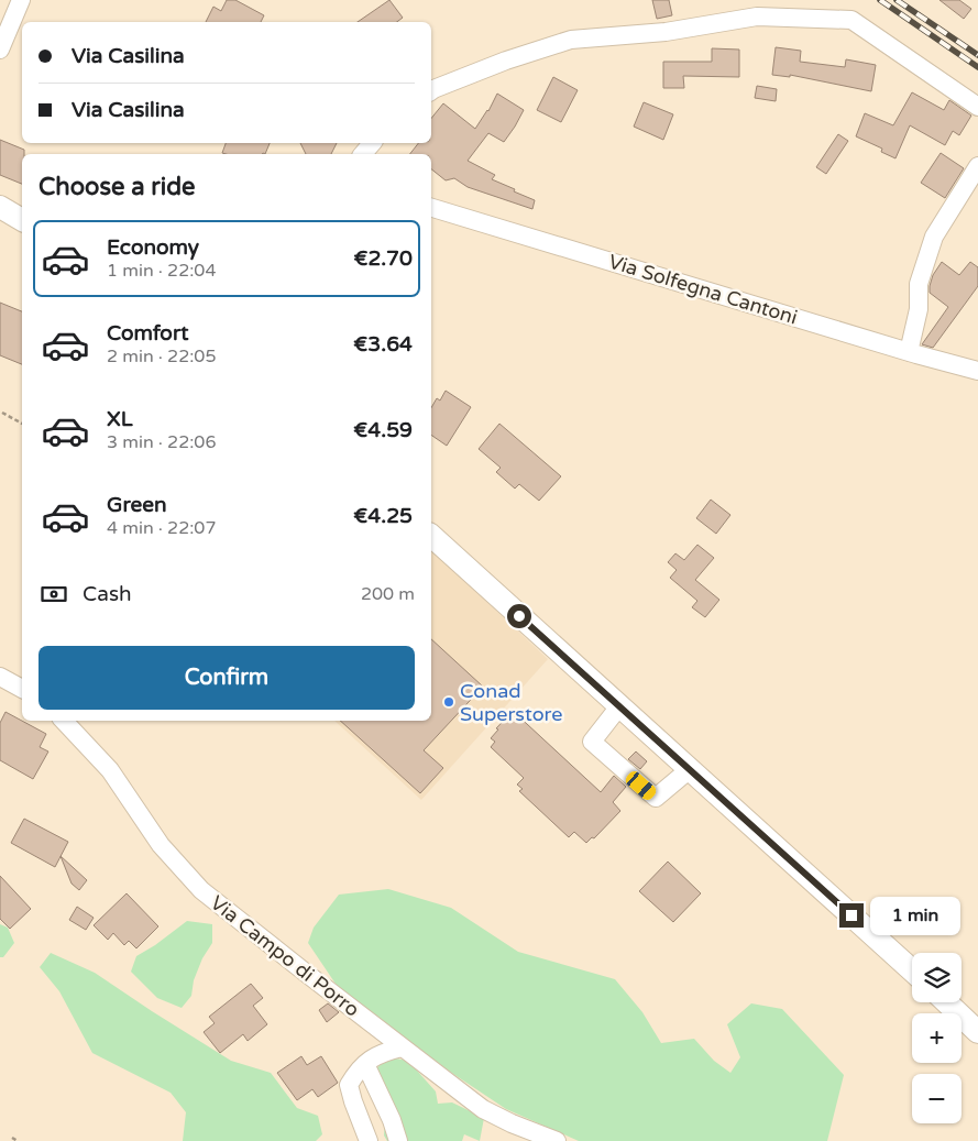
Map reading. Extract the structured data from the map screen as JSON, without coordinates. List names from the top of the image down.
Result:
{
  "streets": {
    "street": ["Via Solfegna Cantoni", "Via Campo di Porro"]
  },
  "places": ["Conad Superstore"],
  "page": {
    "banner": ["Via Casilina", "Via Casilina"],
    "heading": "Choose a ride",
    "list": [
      {
        "name": "Economy",
        "note": "1 min · 22:04",
        "value": "€2.70"
      },
      {
        "name": "Comfort",
        "note": "2 min · 22:05",
        "value": "€3.64"
      },
      {
        "name": "XL",
        "note": "3 min · 22:06",
        "value": "€4.59"
      },
      {
        "name": "Green",
        "note": "4 min · 22:07",
        "value": "€4.25"
      }
    ],
    "pay": ["Cash", "200 m"],
    "buttons": "Confirm",
    "bubble": "1 min",
    "map_buttons": ["+", "−"]
  }
}
